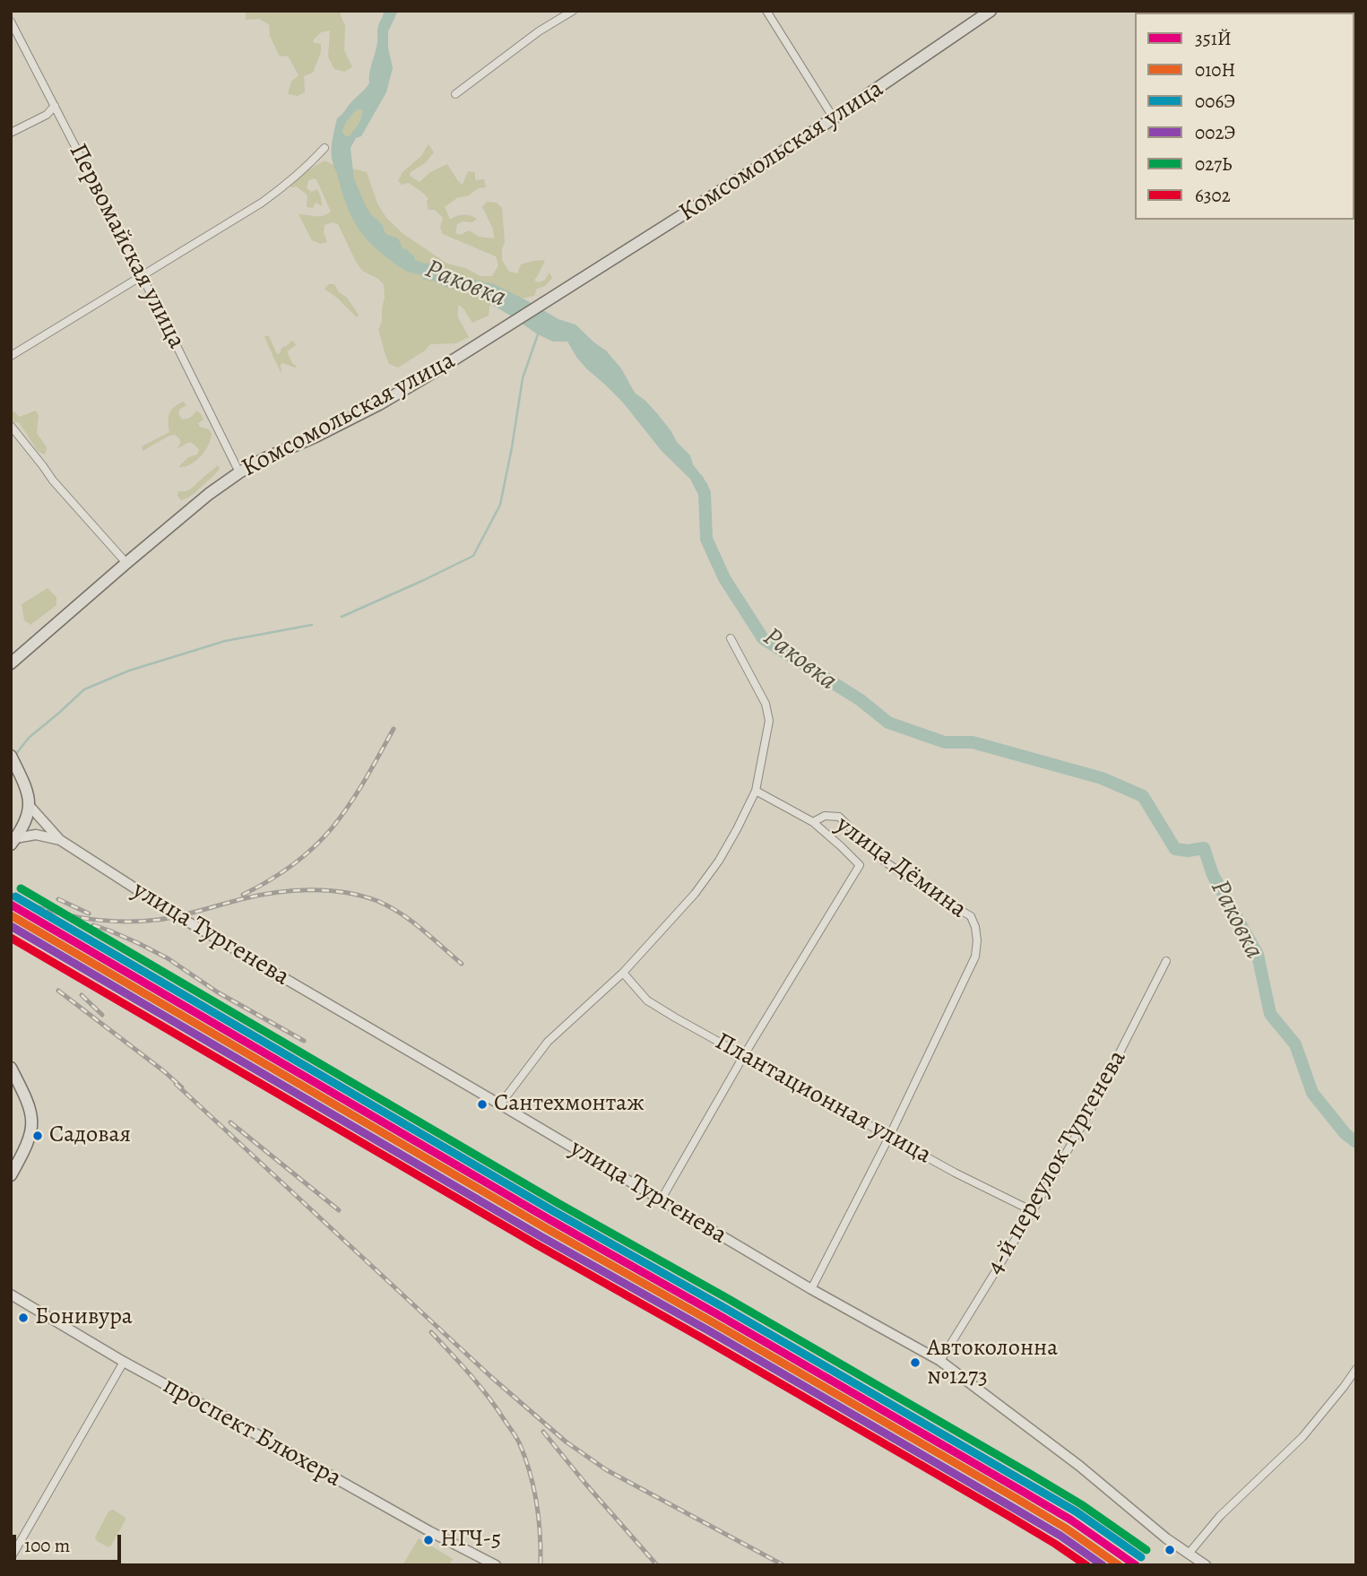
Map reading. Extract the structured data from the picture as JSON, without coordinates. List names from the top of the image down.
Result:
{
  "streets": {
    "main road": ["Комсомольская улица"],
    "street": [
      "Первомайская улица",
      "улица Дёмина",
      "улица Тургенева",
      "Плантационная улица",
      "4-й переулок Тургенева",
      "проспект Блюхера"
    ]
  },
  "crossings": [
    ["Комсомольская улица", "Первомайская улица"],
    ["улица Дёмина", "Плантационная улица"],
    ["улица Тургенева", "4-й переулок Тургенева"],
    ["Плантационная улица", "4-й переулок Тургенева"]
  ],
  "water": ["Раковка"],
  "places": [
    "Сантехмонтаж",
    "Садовая",
    "Бонивура",
    "Автоколонна №1273",
    "НГЧ-5"
  ],
  "lines": [
    "transit line 027Ь",
    "transit line 006Э",
    "transit line 351Й",
    "transit line 010Н",
    "transit line 002Э",
    "transit line 6302"
  ],
  "legend": [
    "351Й",
    "010Н",
    "006Э",
    "002Э",
    "027Ь",
    "6302"
  ],
  "scale_bar": "100 m"
}
